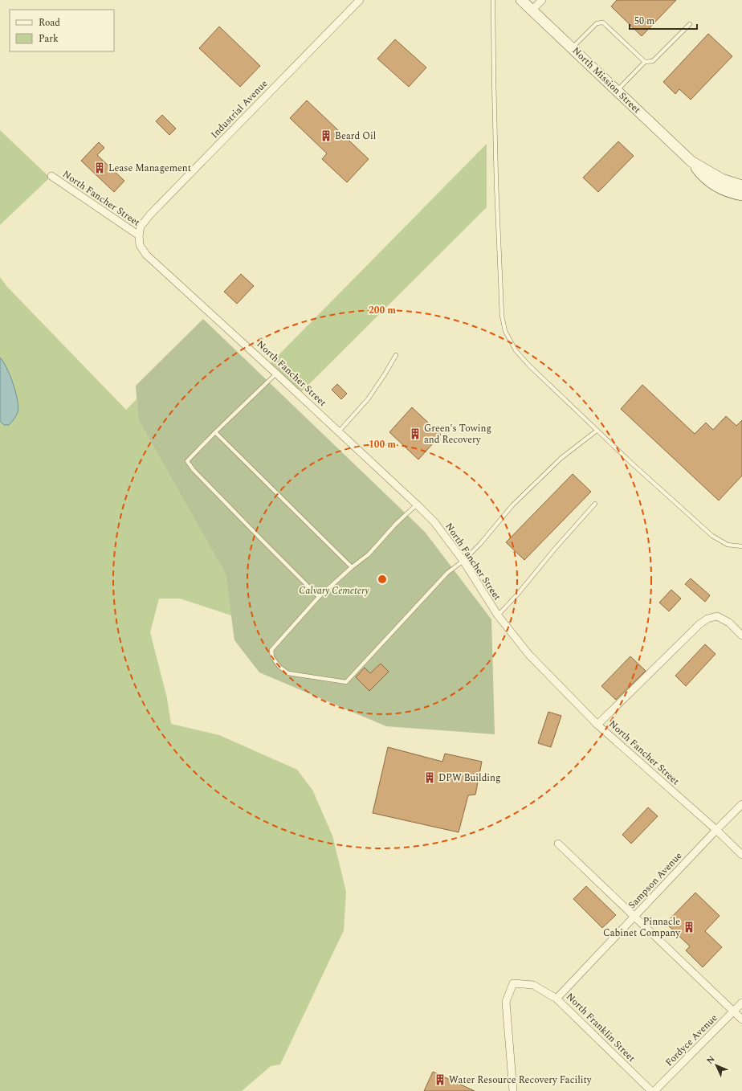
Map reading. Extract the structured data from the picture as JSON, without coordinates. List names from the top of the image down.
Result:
{
  "streets": {
    "main road": ["North Mission Street"],
    "street": [
      "Industrial Avenue",
      "North Fancher Street",
      "Sampson Avenue",
      "North Franklin Street",
      "Fordyce Avenue"
    ]
  },
  "crossings": [
    ["Industrial Avenue", "North Fancher Street"],
    ["North Fancher Street", "Sampson Avenue"],
    ["Sampson Avenue", "North Franklin Street"]
  ],
  "parks": ["Calvary Cemetery"],
  "places": {
    "building": [
      "Beard Oil",
      "Lease Management",
      "Green's Towing and Recovery",
      "DPW Building",
      "Pinnacle Cabinet Company",
      "Water Resource Recovery Facility"
    ]
  },
  "legend": ["Road", "Park"],
  "scale_bar": "50 m",
  "north": "top left",
  "rings": ["200 m", "100 m"]
}
